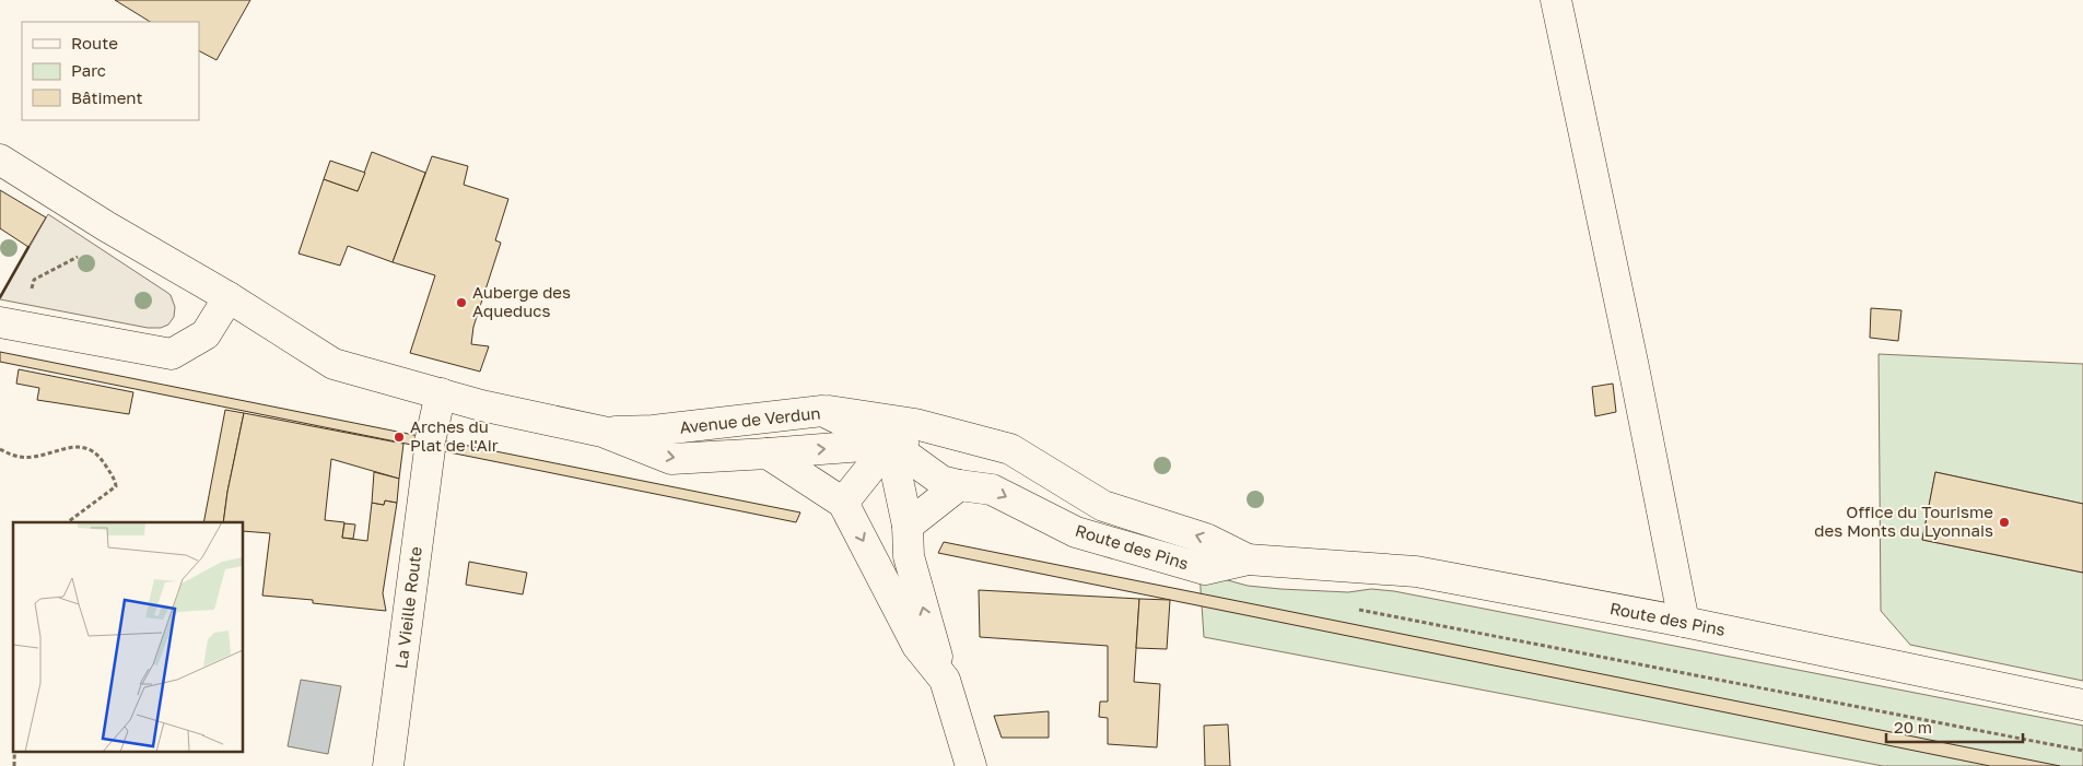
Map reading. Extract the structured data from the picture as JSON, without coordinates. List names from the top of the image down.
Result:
{
  "streets": {
    "street": ["Avenue de Verdun", "Route des Pins", "La Vieille Route"]
  },
  "crossings": [
    ["Avenue de Verdun", "Route des Pins"]
  ],
  "places": ["Auberge des Aqueducs", "Arches du Plat de l'Air", "Office du Tourisme des Monts du Lyonnais"],
  "legend": ["Route", "Parc", "Bâtiment"],
  "scale_bar": "20 m"
}
